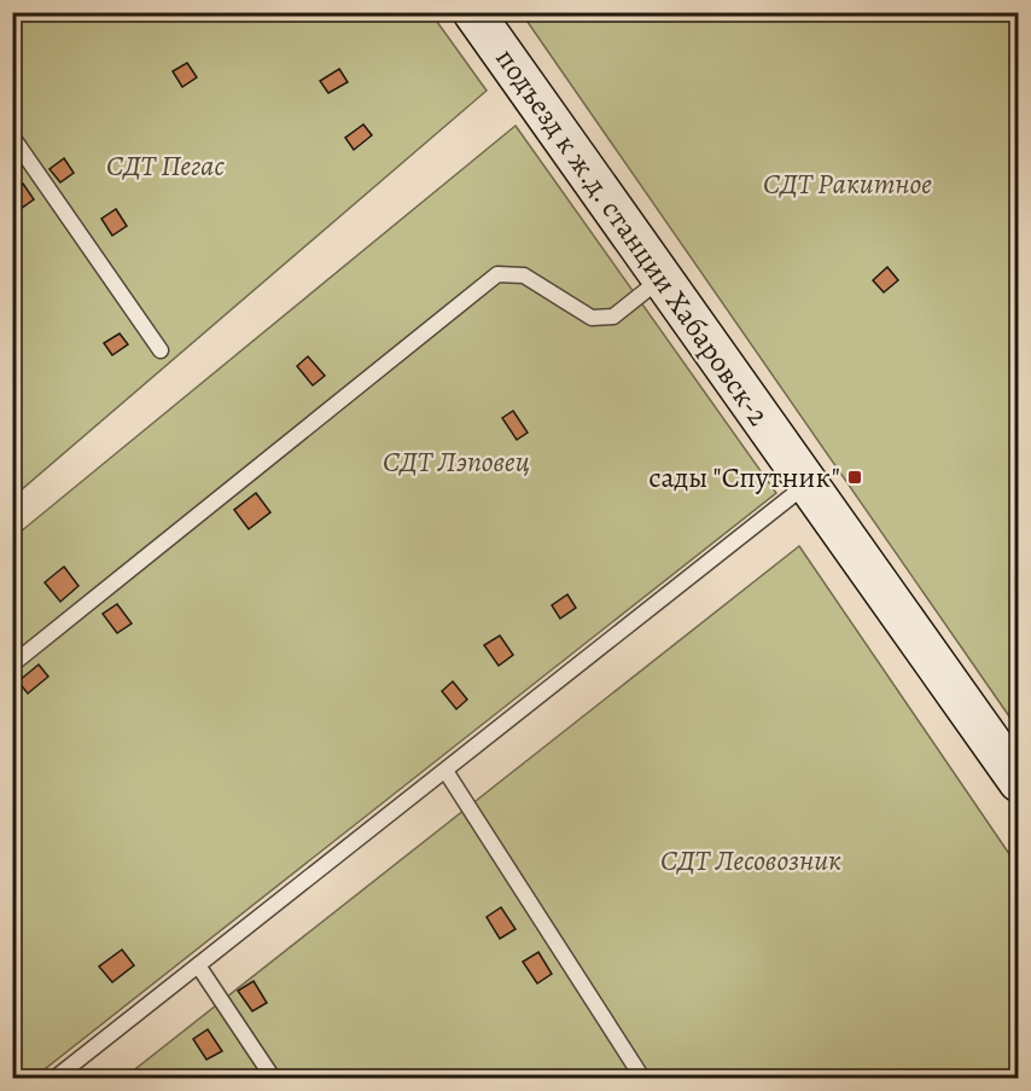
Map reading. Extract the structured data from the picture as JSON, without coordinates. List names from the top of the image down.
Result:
{
  "streets": {
    "street": ["подъезд к ж.д. станции Хабаровск-2"]
  },
  "parks": [
    "СДТ Пегас",
    "СДТ Ракитное",
    "СДТ Лэповец",
    "СДТ Лесовозник"
  ],
  "places": {
    "transit": ["сады \"Спутник\""]
  }
}
